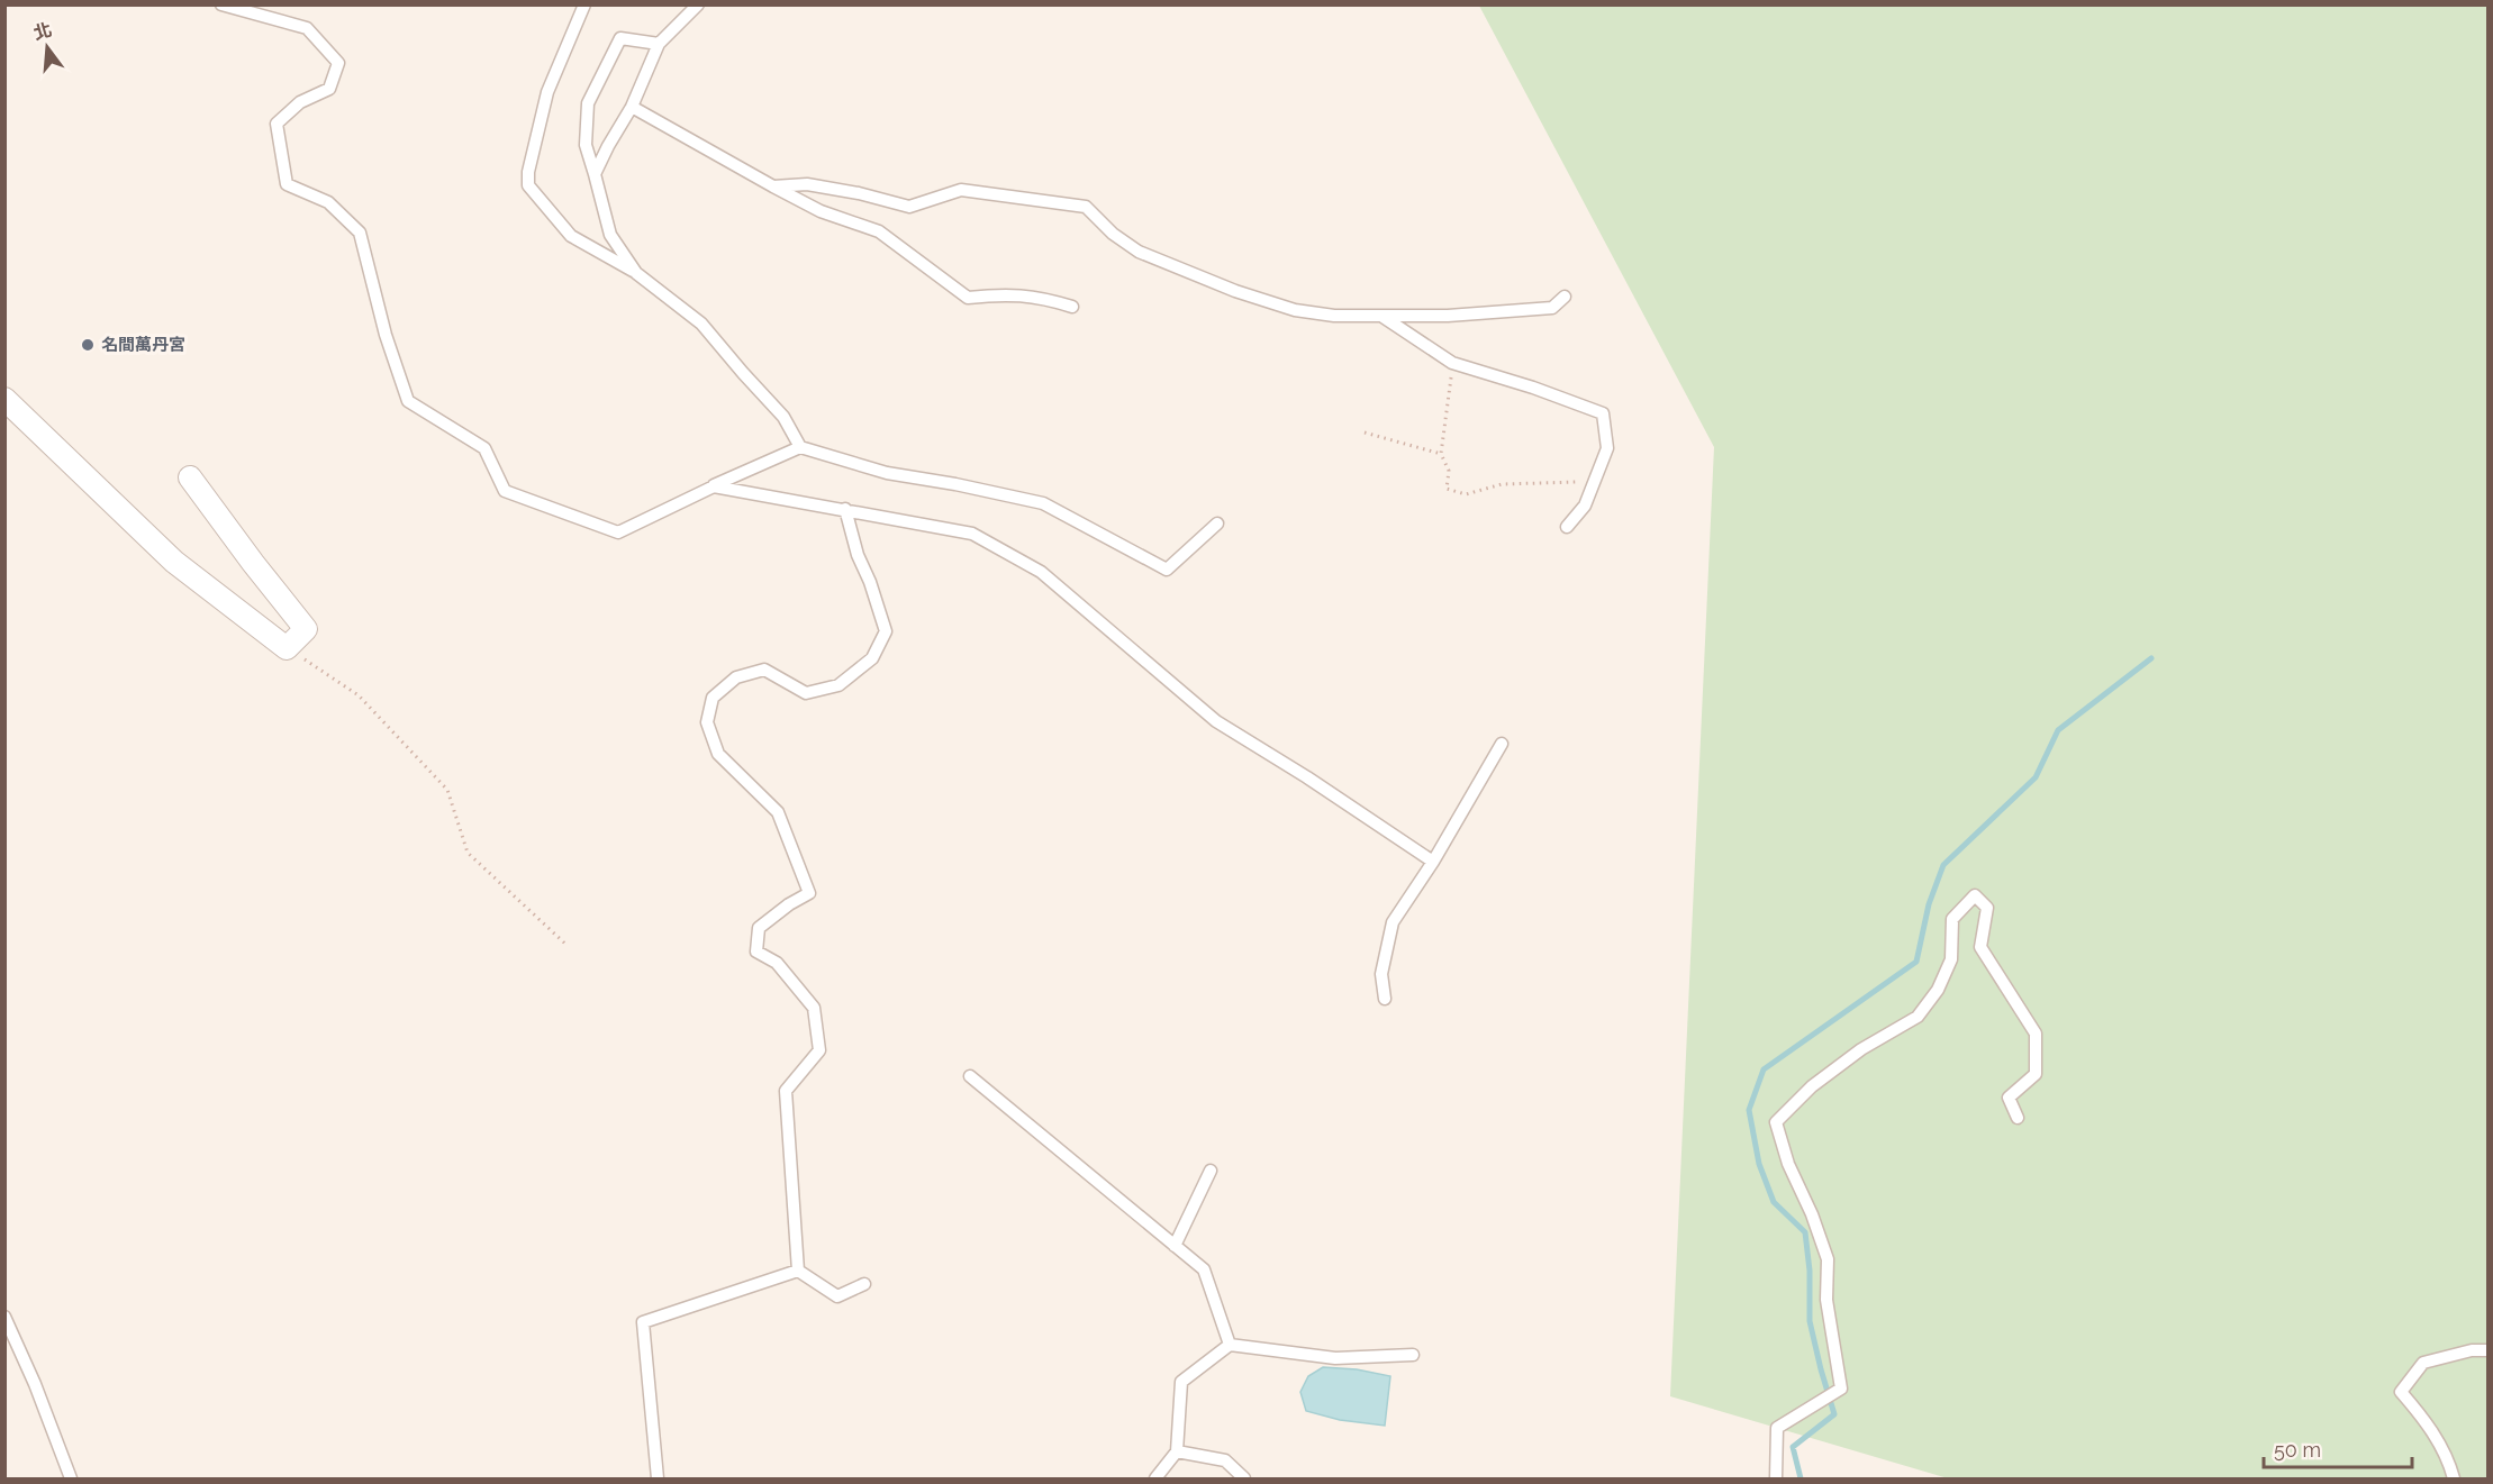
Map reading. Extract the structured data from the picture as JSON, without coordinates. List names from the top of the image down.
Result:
{
  "places": ["名間萬丹宮"],
  "scale_bar": "50 m",
  "north": "top"
}
